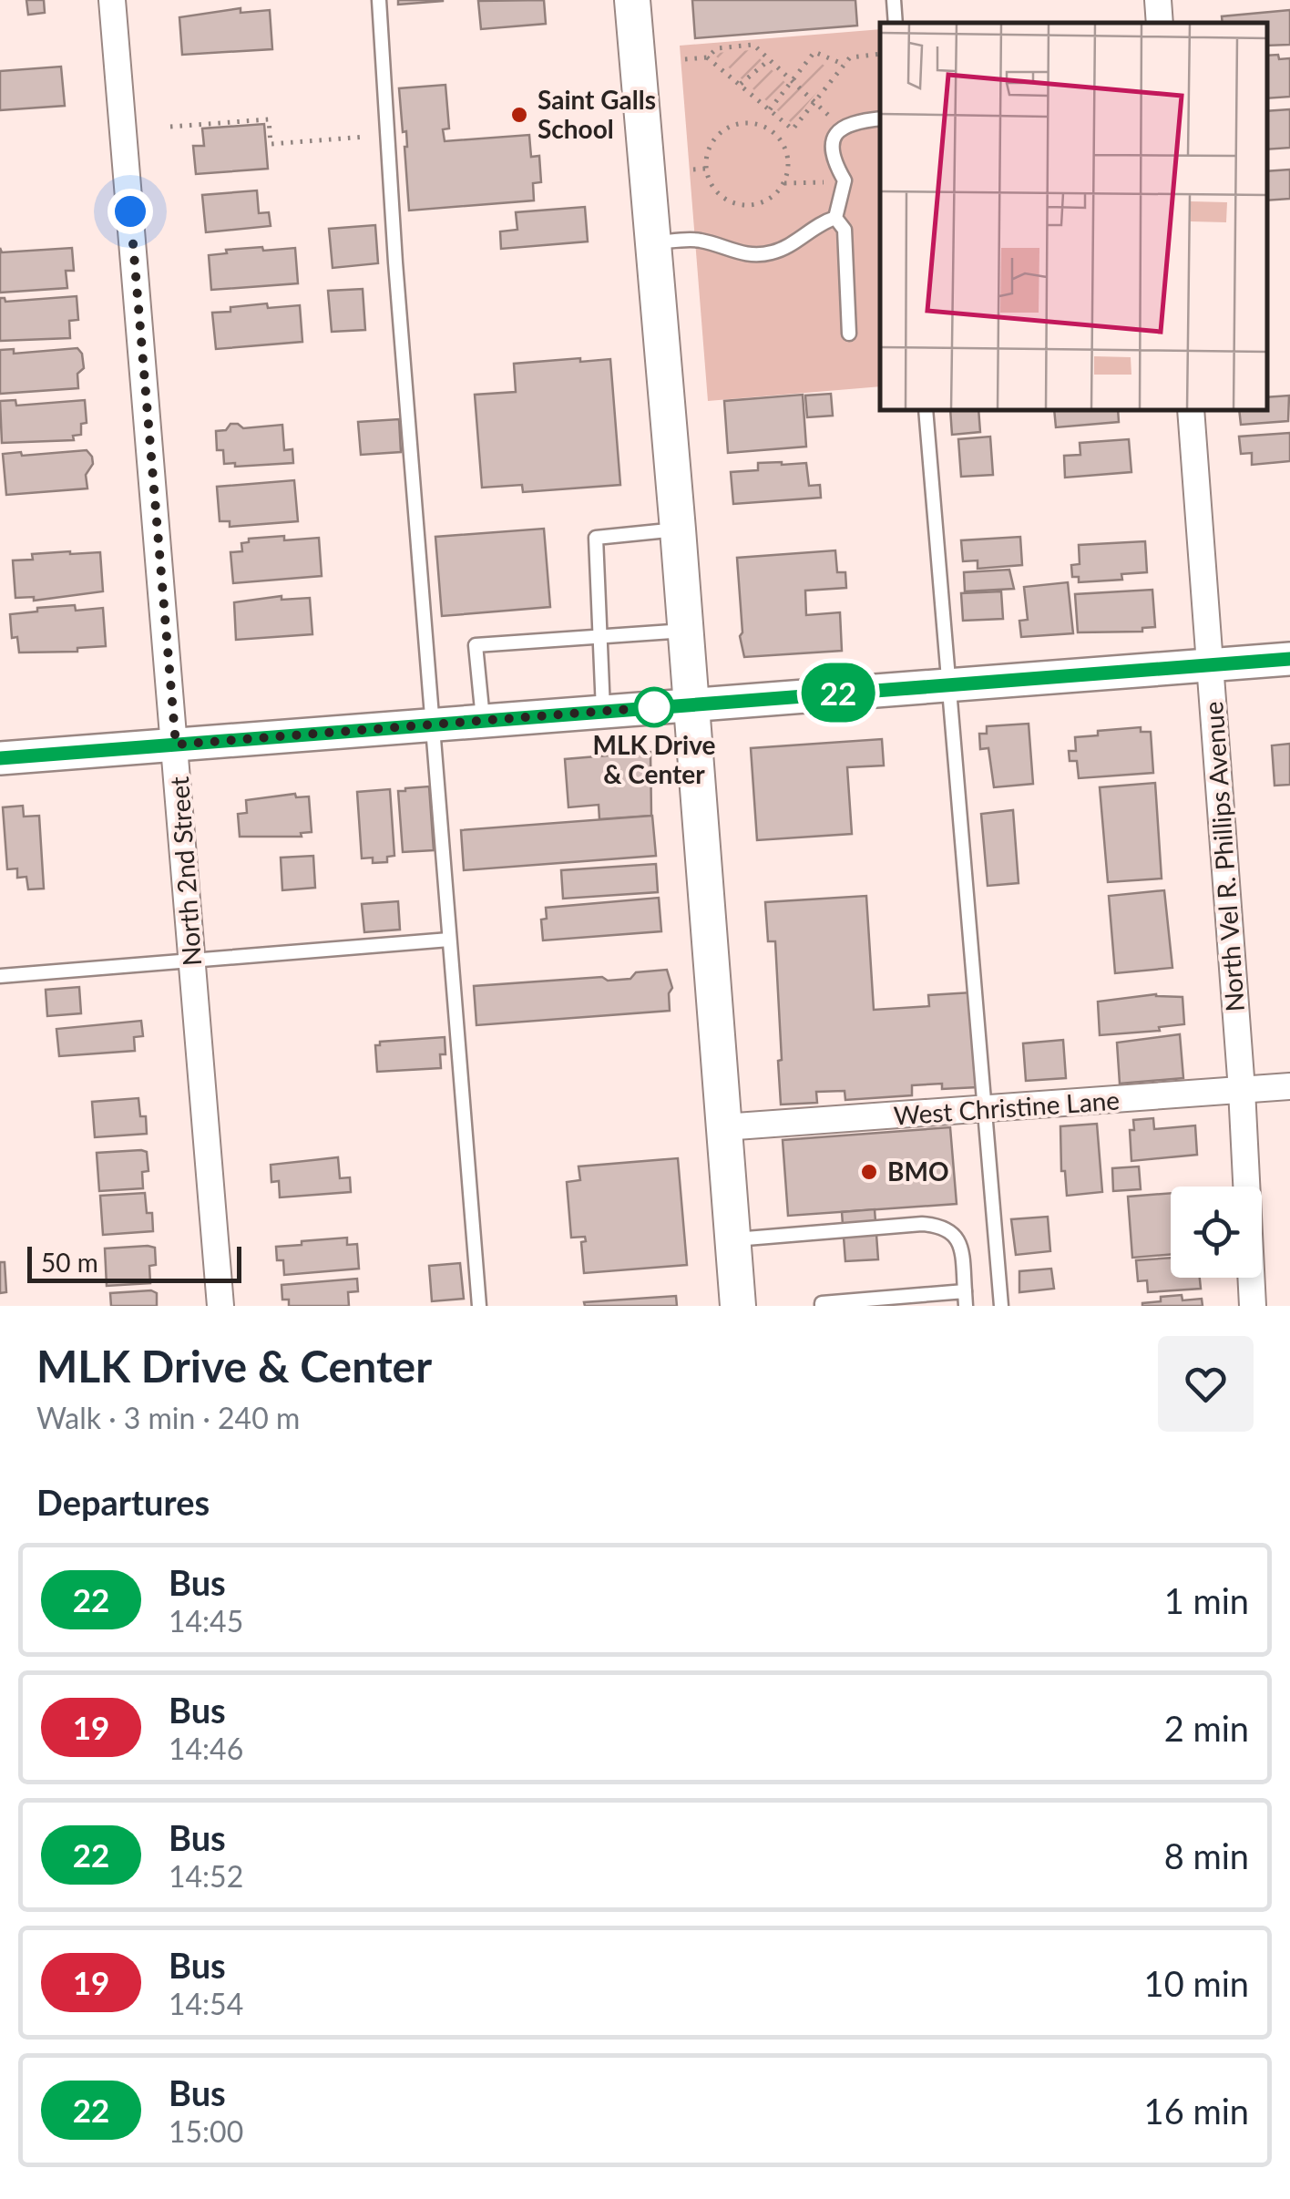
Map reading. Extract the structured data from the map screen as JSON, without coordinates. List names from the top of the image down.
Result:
{
  "streets": {
    "street": ["North Vel R. Phillips Avenue", "North 2nd Street", "West Christine Lane"]
  },
  "crossings": [
    ["North Vel R. Phillips Avenue", "West Christine Lane"]
  ],
  "places": ["Saint Galls School", "MLK Drive & Center", "BMO"],
  "lines": ["bus line 22"],
  "scale_bar": "50 m",
  "page": {
    "on_map": "22",
    "scale": "50 m",
    "heading": [
      ["MLK Drive & Center", "Walk · 3 min · 240 m"],
      "Departures"
    ],
    "list": [
      {
        "mark": "22",
        "name": "Bus",
        "note": "14:45",
        "value": "1 min"
      },
      {
        "mark": "19",
        "name": "Bus",
        "note": "14:46",
        "value": "2 min"
      },
      {
        "mark": "22",
        "name": "Bus",
        "note": "14:52",
        "value": "8 min"
      },
      {
        "mark": "19",
        "name": "Bus",
        "note": "14:54",
        "value": "10 min"
      },
      {
        "mark": "22",
        "name": "Bus",
        "note": "15:00",
        "value": "16 min"
      }
    ]
  }
}
